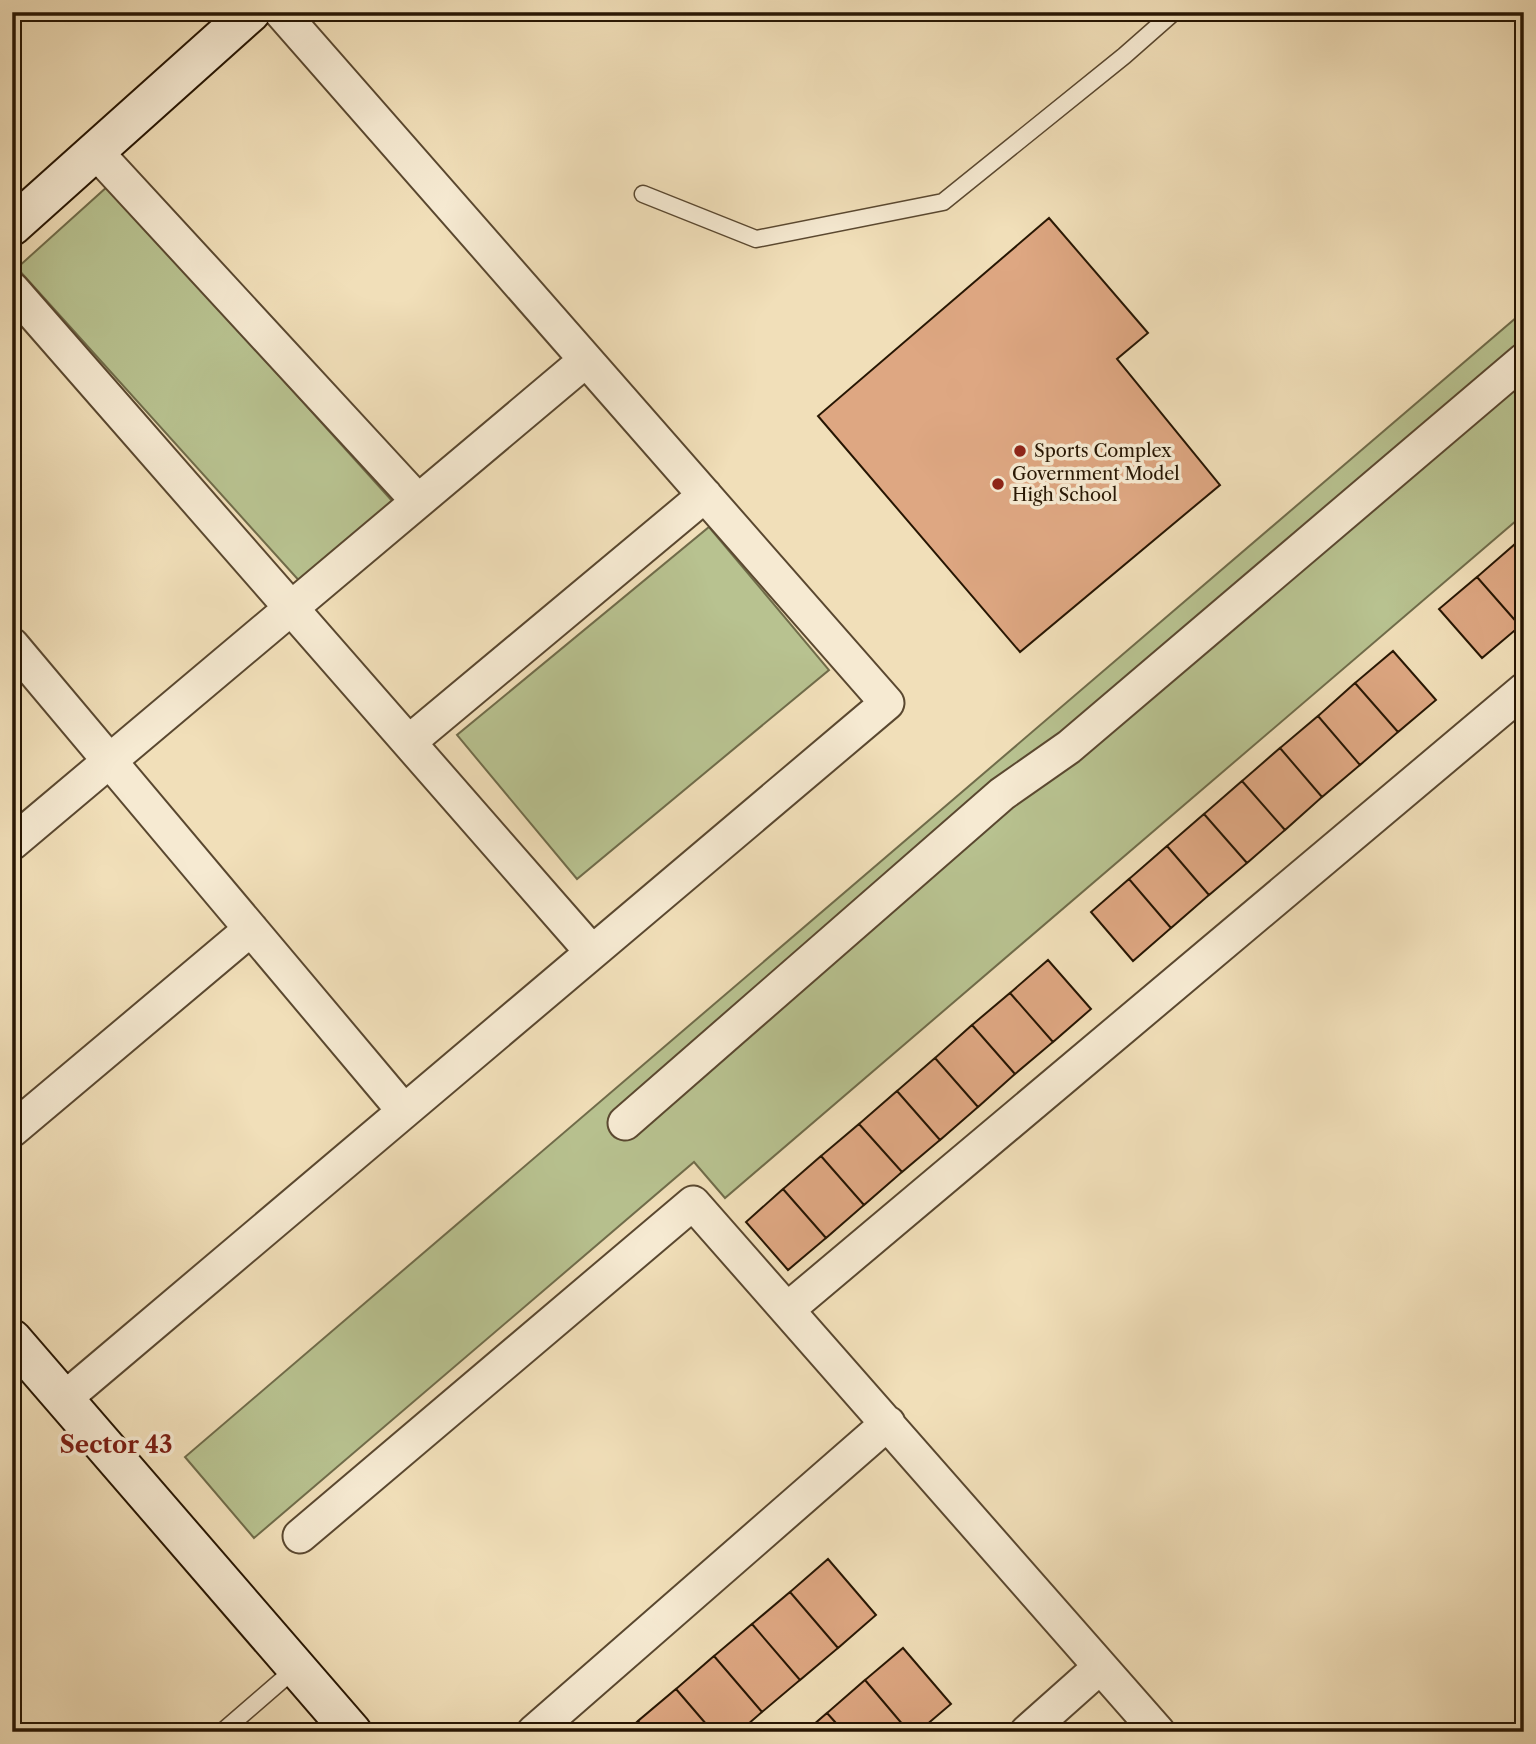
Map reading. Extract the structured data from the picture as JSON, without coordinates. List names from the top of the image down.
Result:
{
  "districts": ["Sector 43"],
  "places": ["Sports Complex", "Government Model High School"]
}
